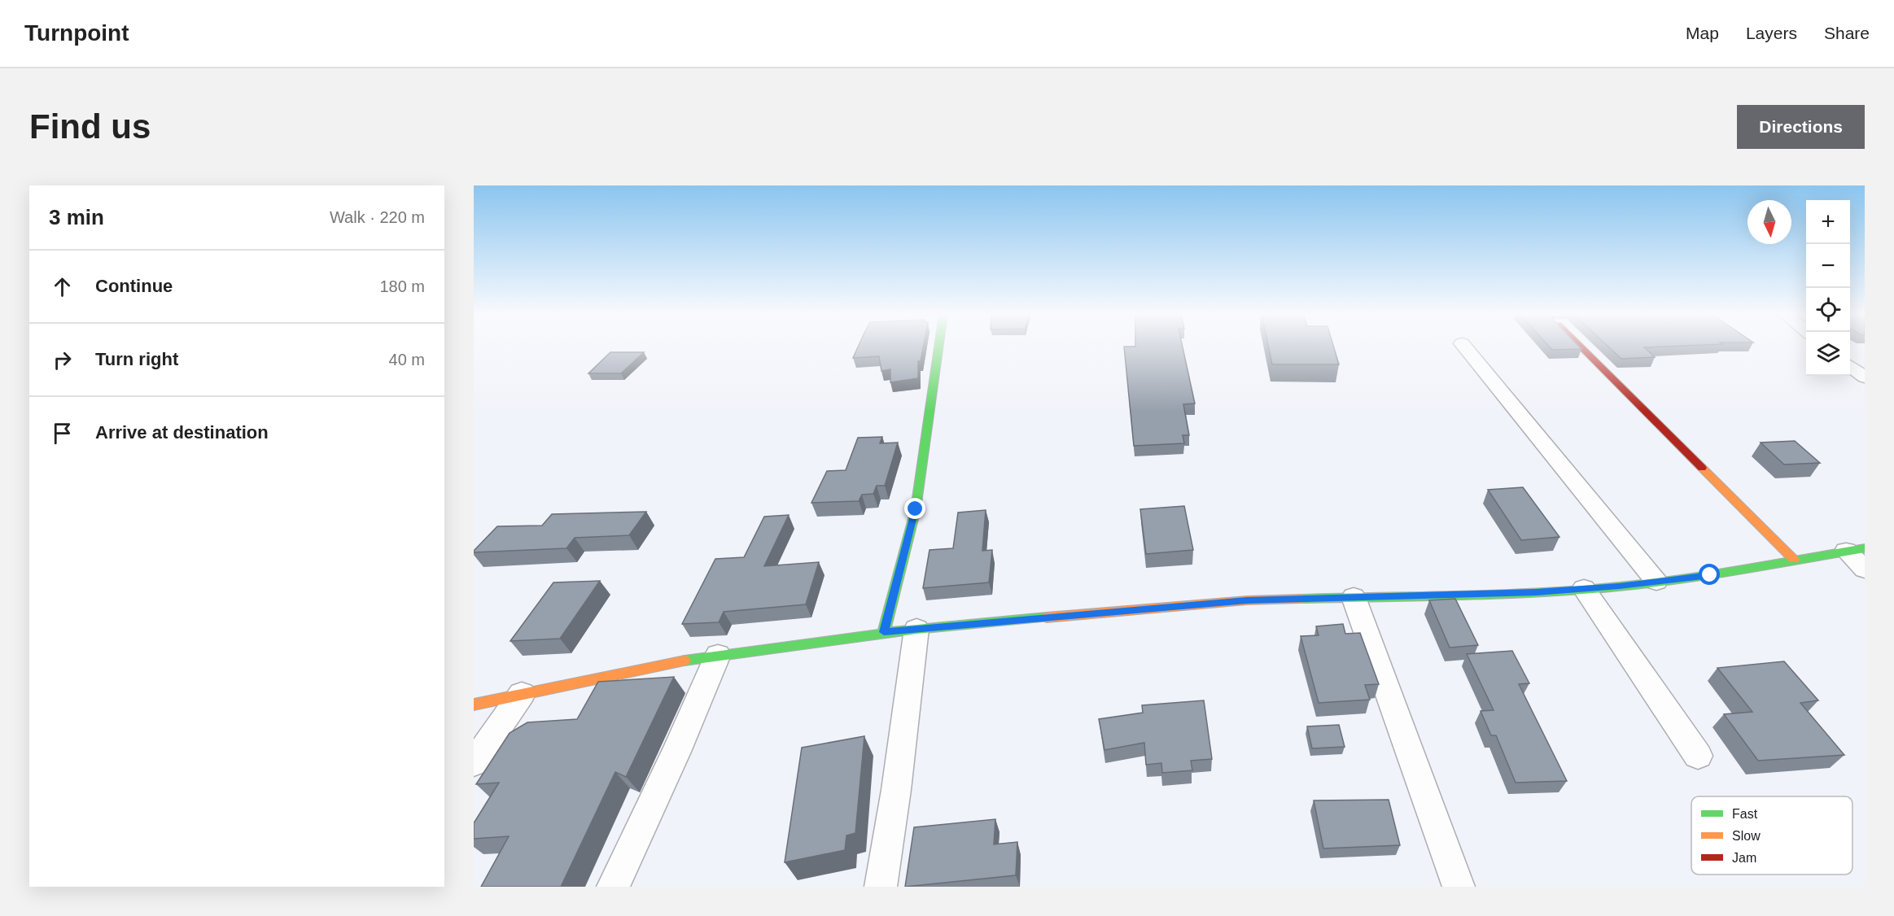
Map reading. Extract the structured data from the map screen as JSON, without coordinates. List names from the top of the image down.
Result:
{
  "legend": ["Fast", "Slow", "Jam"],
  "north": "bottom",
  "page": {
    "header": "Turnpoint",
    "nav": ["Map", "Layers", "Share"],
    "buttons": "Directions",
    "title": "Find us",
    "heading": ["3 min", "Walk · 220 m"],
    "map_buttons": ["+", "−"],
    "list": [
      ["Continue", "180 m"],
      ["Turn right", "40 m"],
      "Arrive at destination"
    ]
  }
}
